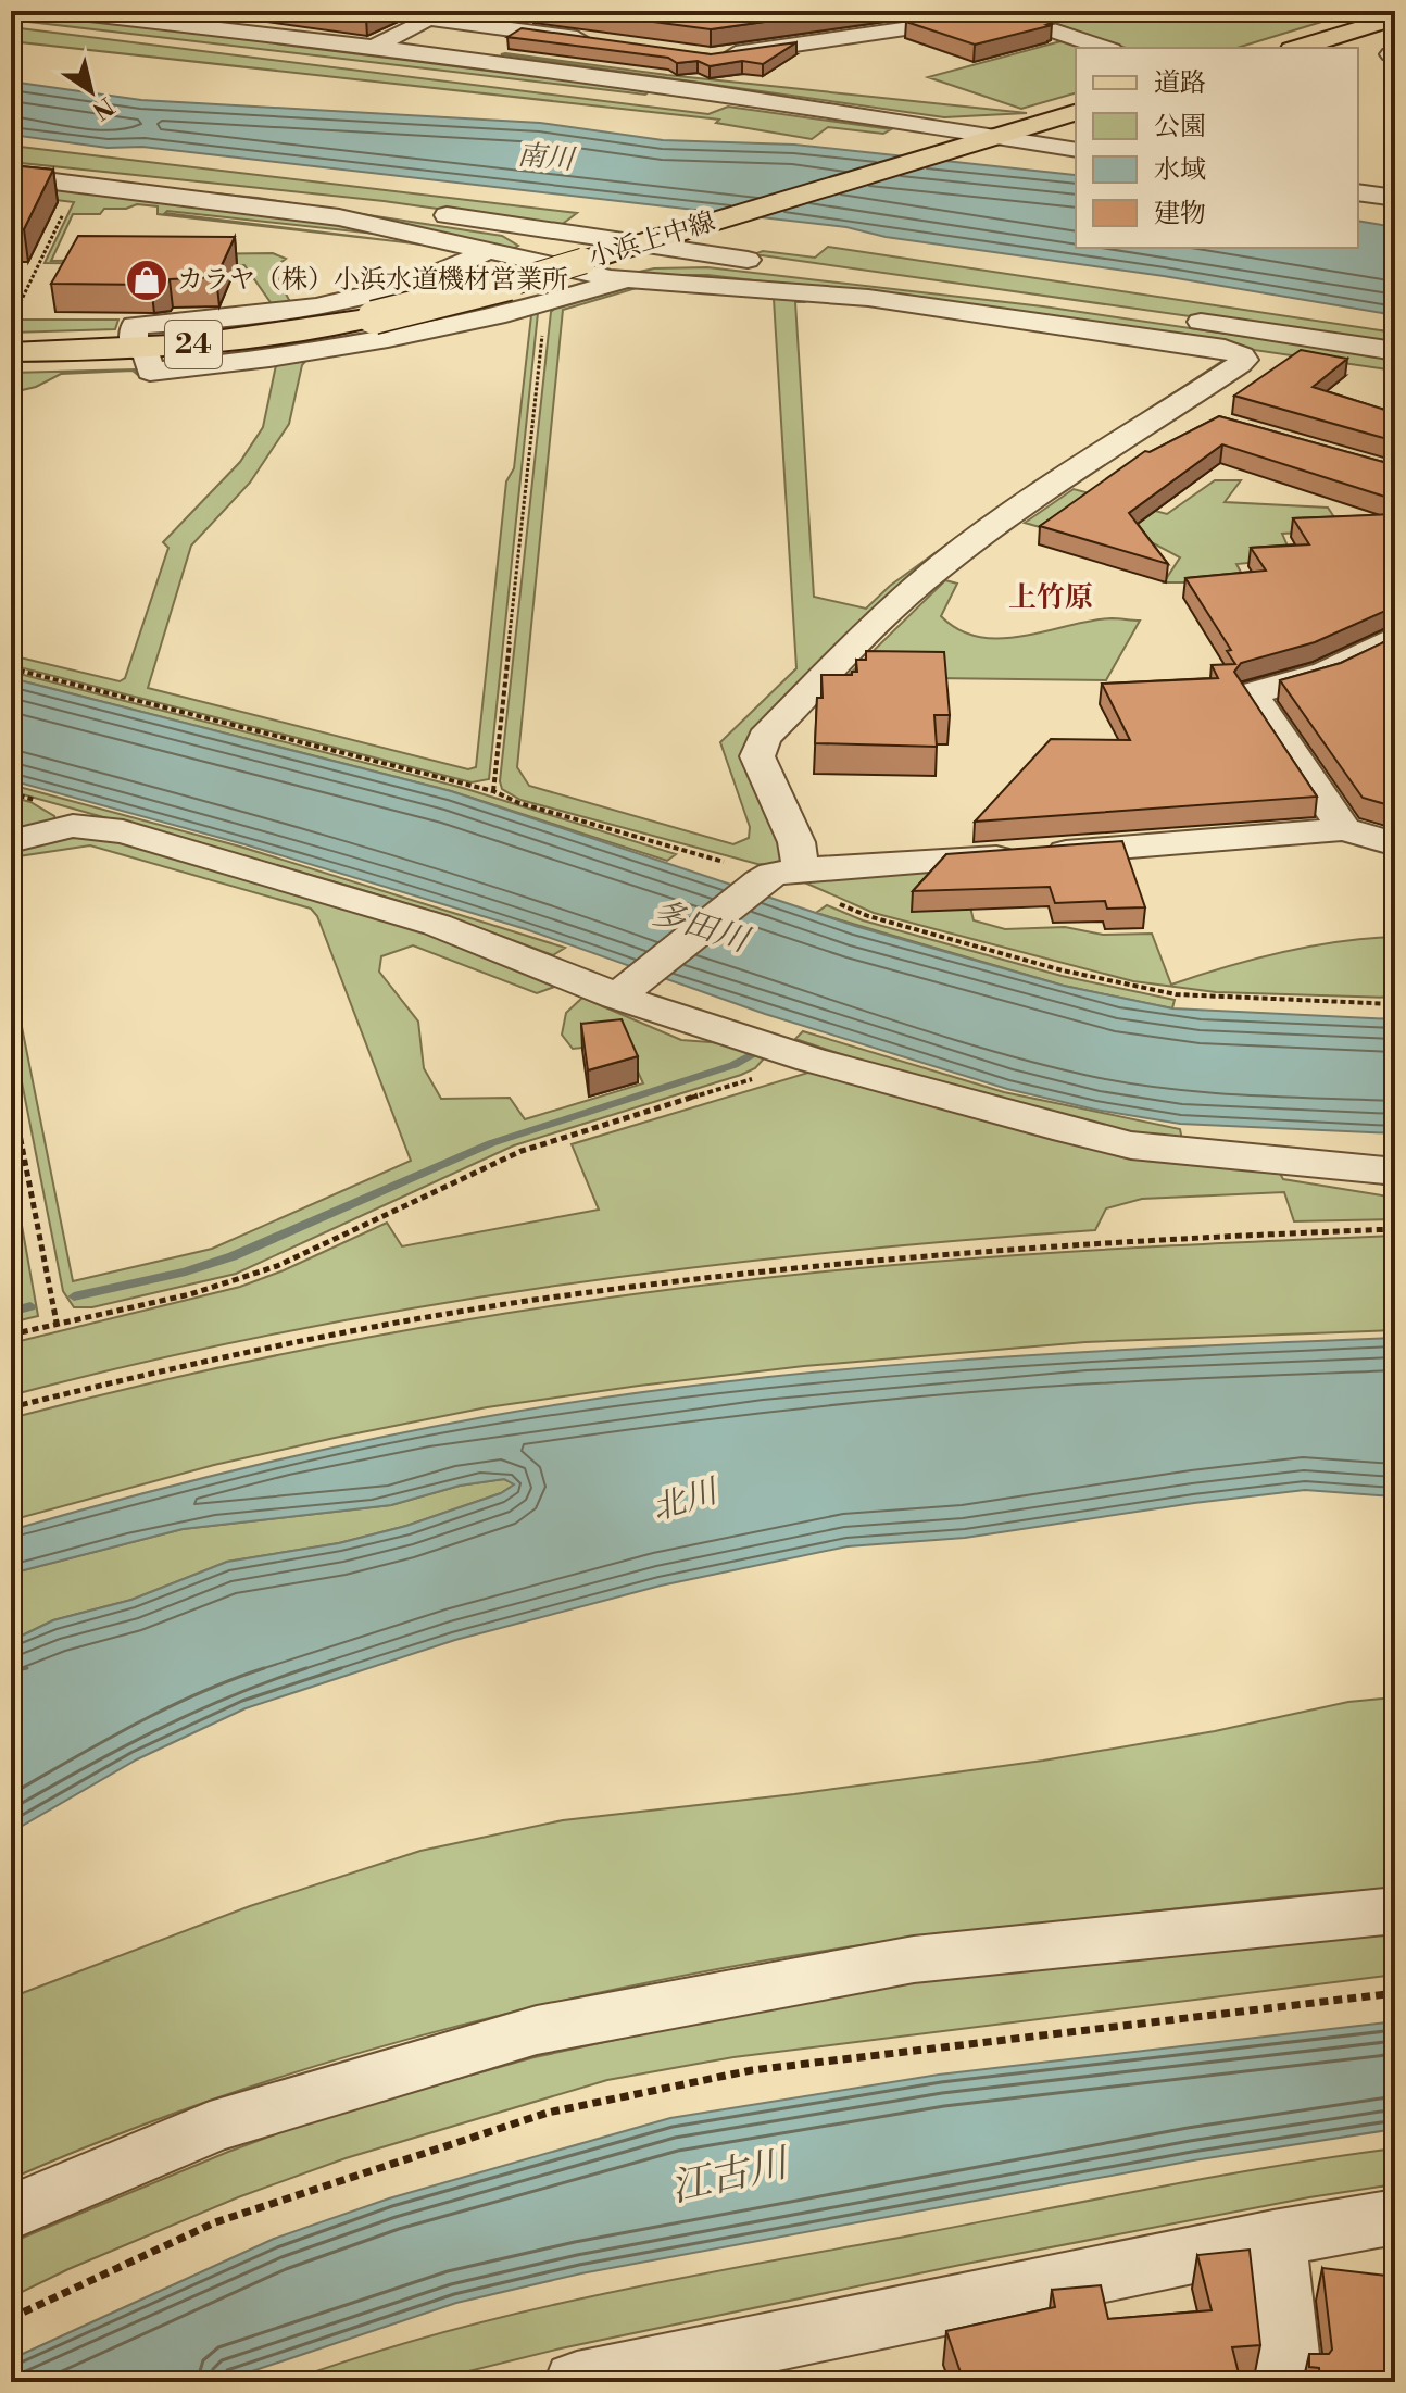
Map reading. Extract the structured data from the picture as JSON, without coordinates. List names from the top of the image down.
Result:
{
  "streets": {
    "main road": ["小浜上中線", "24"]
  },
  "districts": ["上竹原"],
  "water": [
    "南川",
    "多田川",
    "北川",
    "江古川"
  ],
  "places": {
    "shop": ["カラヤ（株）小浜水道機材営業所"]
  },
  "legend": [
    "道路",
    "公園",
    "水域",
    "建物"
  ],
  "north": "bottom right"
}
